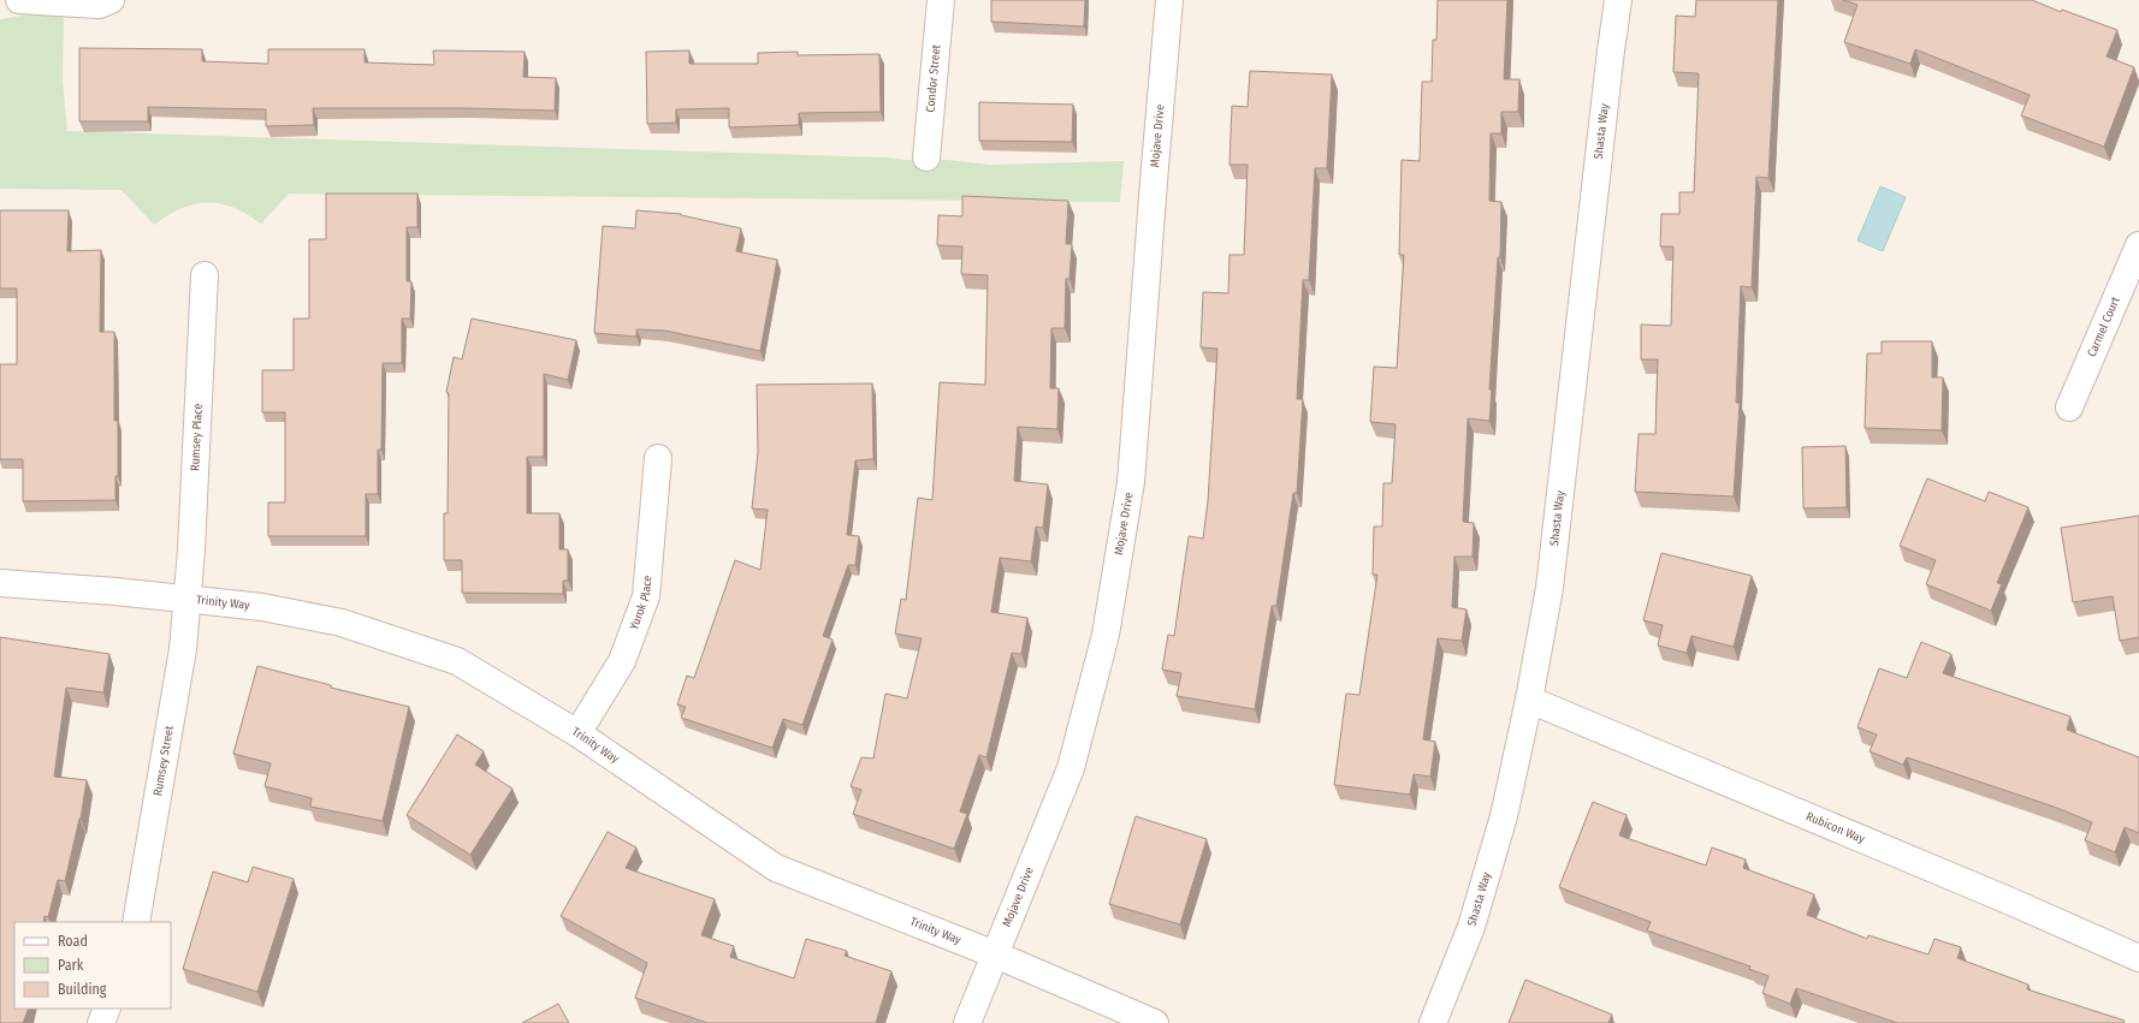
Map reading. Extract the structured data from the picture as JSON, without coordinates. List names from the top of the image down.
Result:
{
  "streets": {
    "street": [
      "Condor Street",
      "Shasta Way",
      "Mojave Drive",
      "Carmel Court",
      "Rumsey Place",
      "Yurok Place",
      "Trinity Way",
      "Rumsey Street",
      "Rubicon Way"
    ]
  },
  "crossings": [
    ["Shasta Way", "Rubicon Way"],
    ["Mojave Drive", "Trinity Way"],
    ["Rumsey Place", "Trinity Way"],
    ["Rumsey Place", "Rumsey Street"],
    ["Yurok Place", "Trinity Way"],
    ["Trinity Way", "Rumsey Street"]
  ],
  "legend": ["Road", "Park", "Building"]
}
